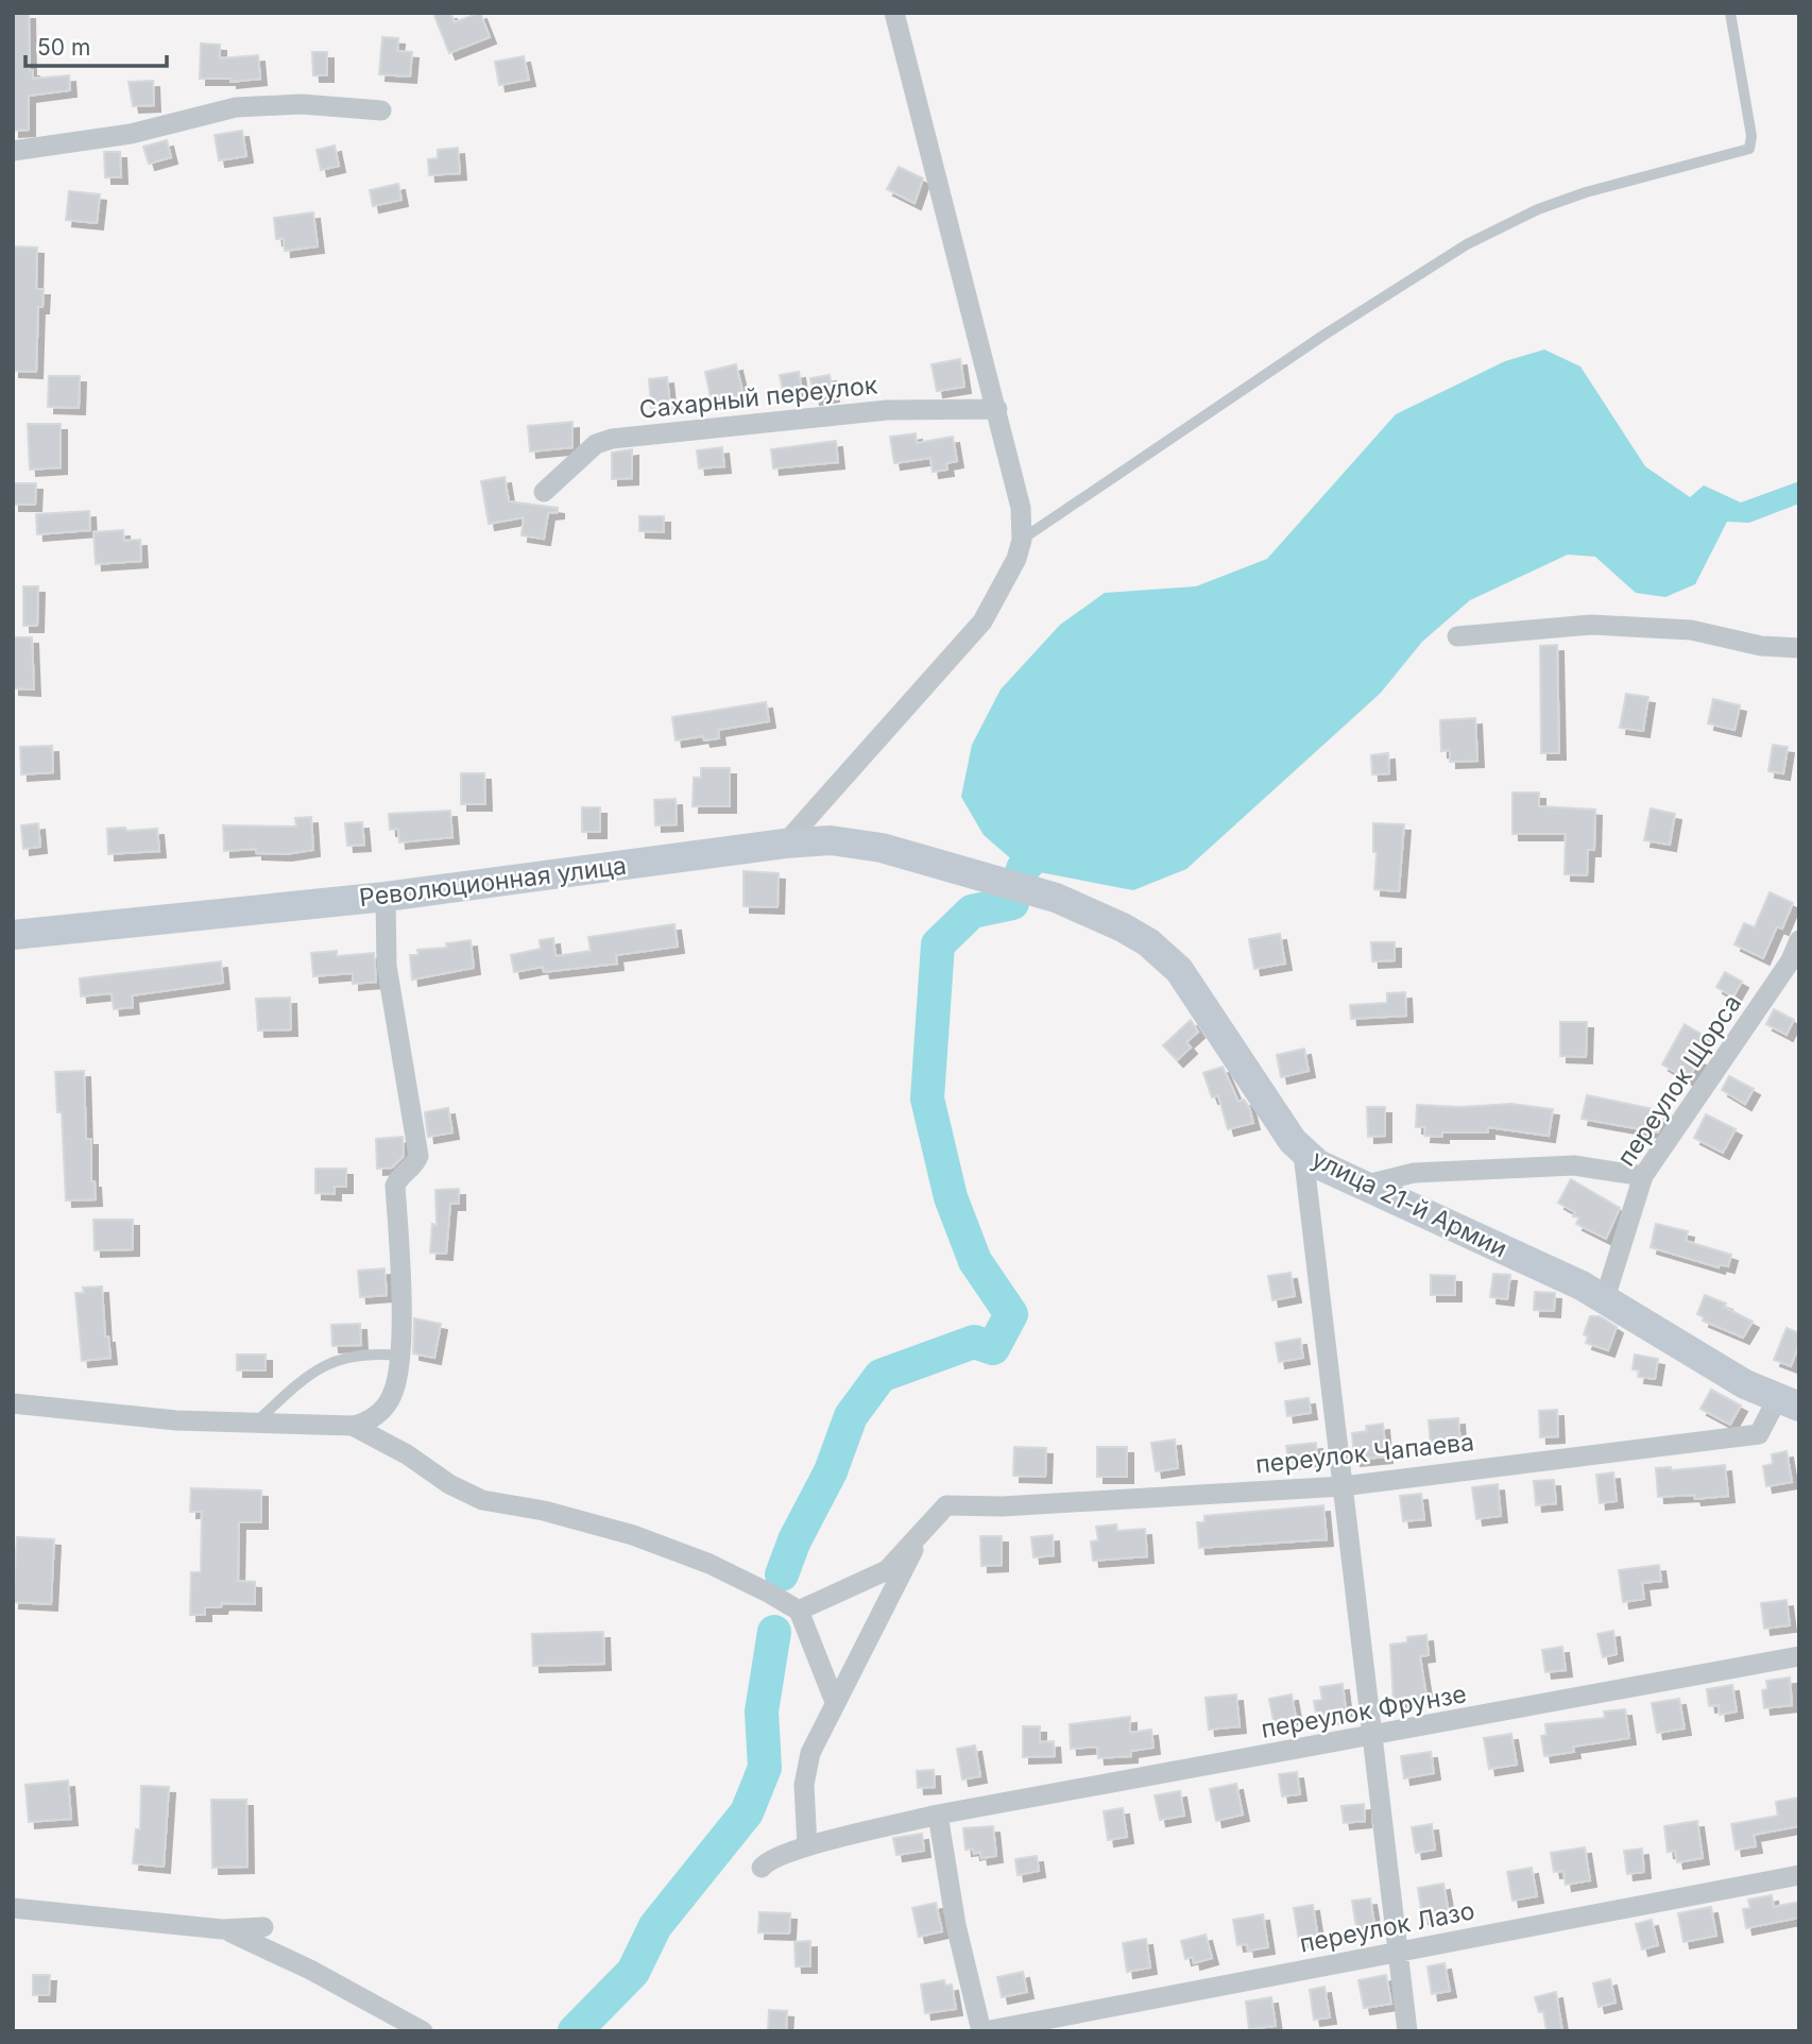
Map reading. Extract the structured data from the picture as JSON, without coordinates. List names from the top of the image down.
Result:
{
  "streets": {
    "main road": ["Революционная улица", "улица 21-й Армии"],
    "street": [
      "Сахарный переулок",
      "переулок Щорса",
      "переулок Чапаева",
      "переулок Фрунзе",
      "переулок Лазо"
    ]
  },
  "crossings": [
    ["Революционная улица", "улица 21-й Армии"],
    ["переулок Щорса", "улица 21-й Армии"],
    ["улица 21-й Армии", "переулок Чапаева"]
  ],
  "scale_bar": "50 m"
}
